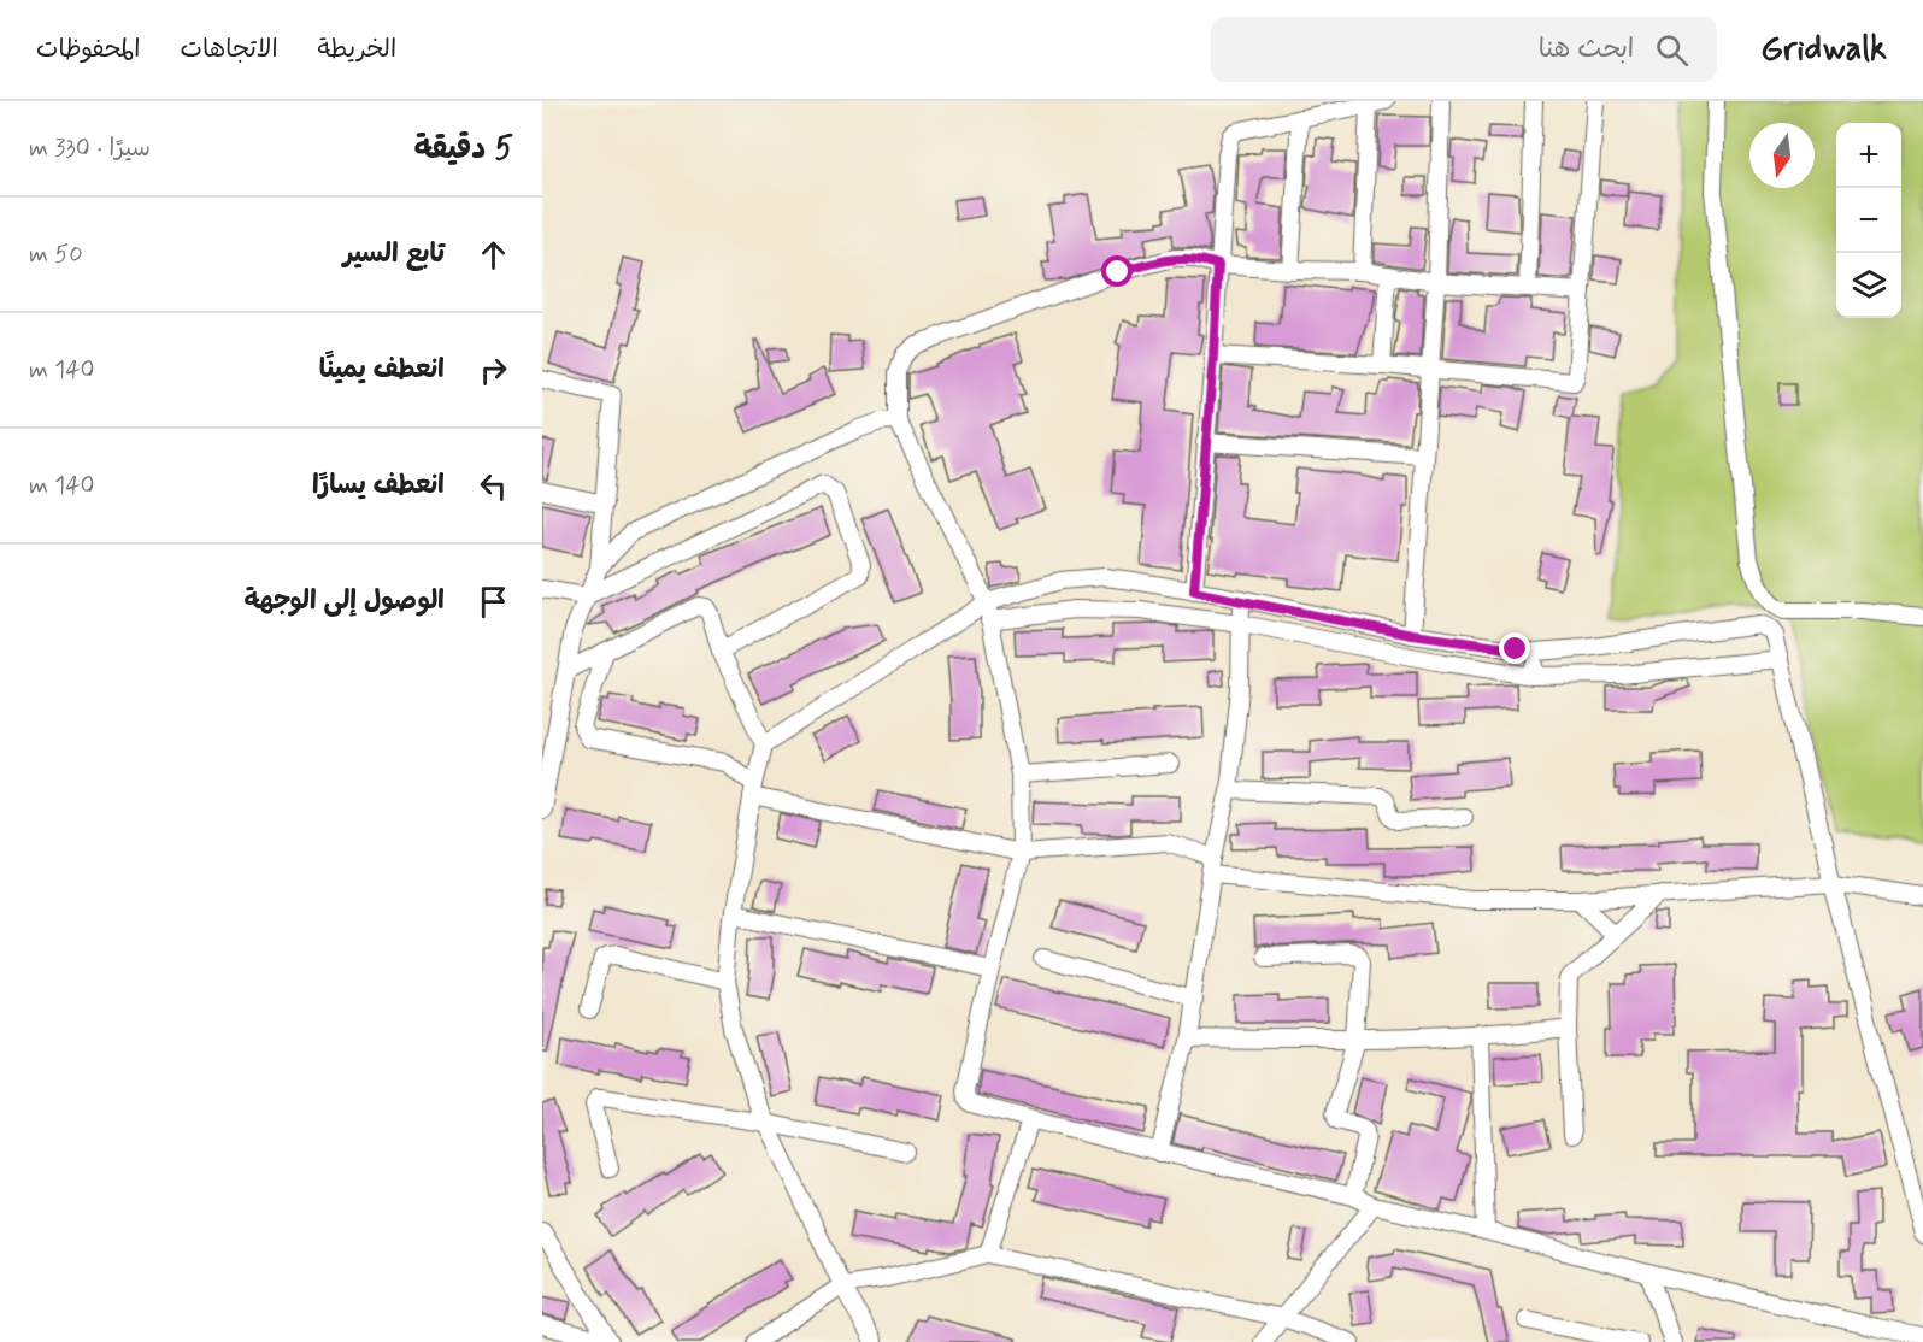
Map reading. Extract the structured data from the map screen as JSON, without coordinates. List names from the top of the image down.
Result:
{
  "north": "bottom",
  "page": {
    "header": "Gridwalk",
    "search": "ابحث هنا",
    "nav": ["الخريطة", "الاتجاهات", "المحفوظات"],
    "heading": ["5 دقيقة", "سيرًا · 330 m"],
    "map_buttons": ["+", "−"],
    "list": [
      ["تابع السير", "50 m"],
      ["انعطف يمينًا", "140 m"],
      ["انعطف يسارًا", "140 m"],
      "الوصول إلى الوجهة"
    ]
  }
}
